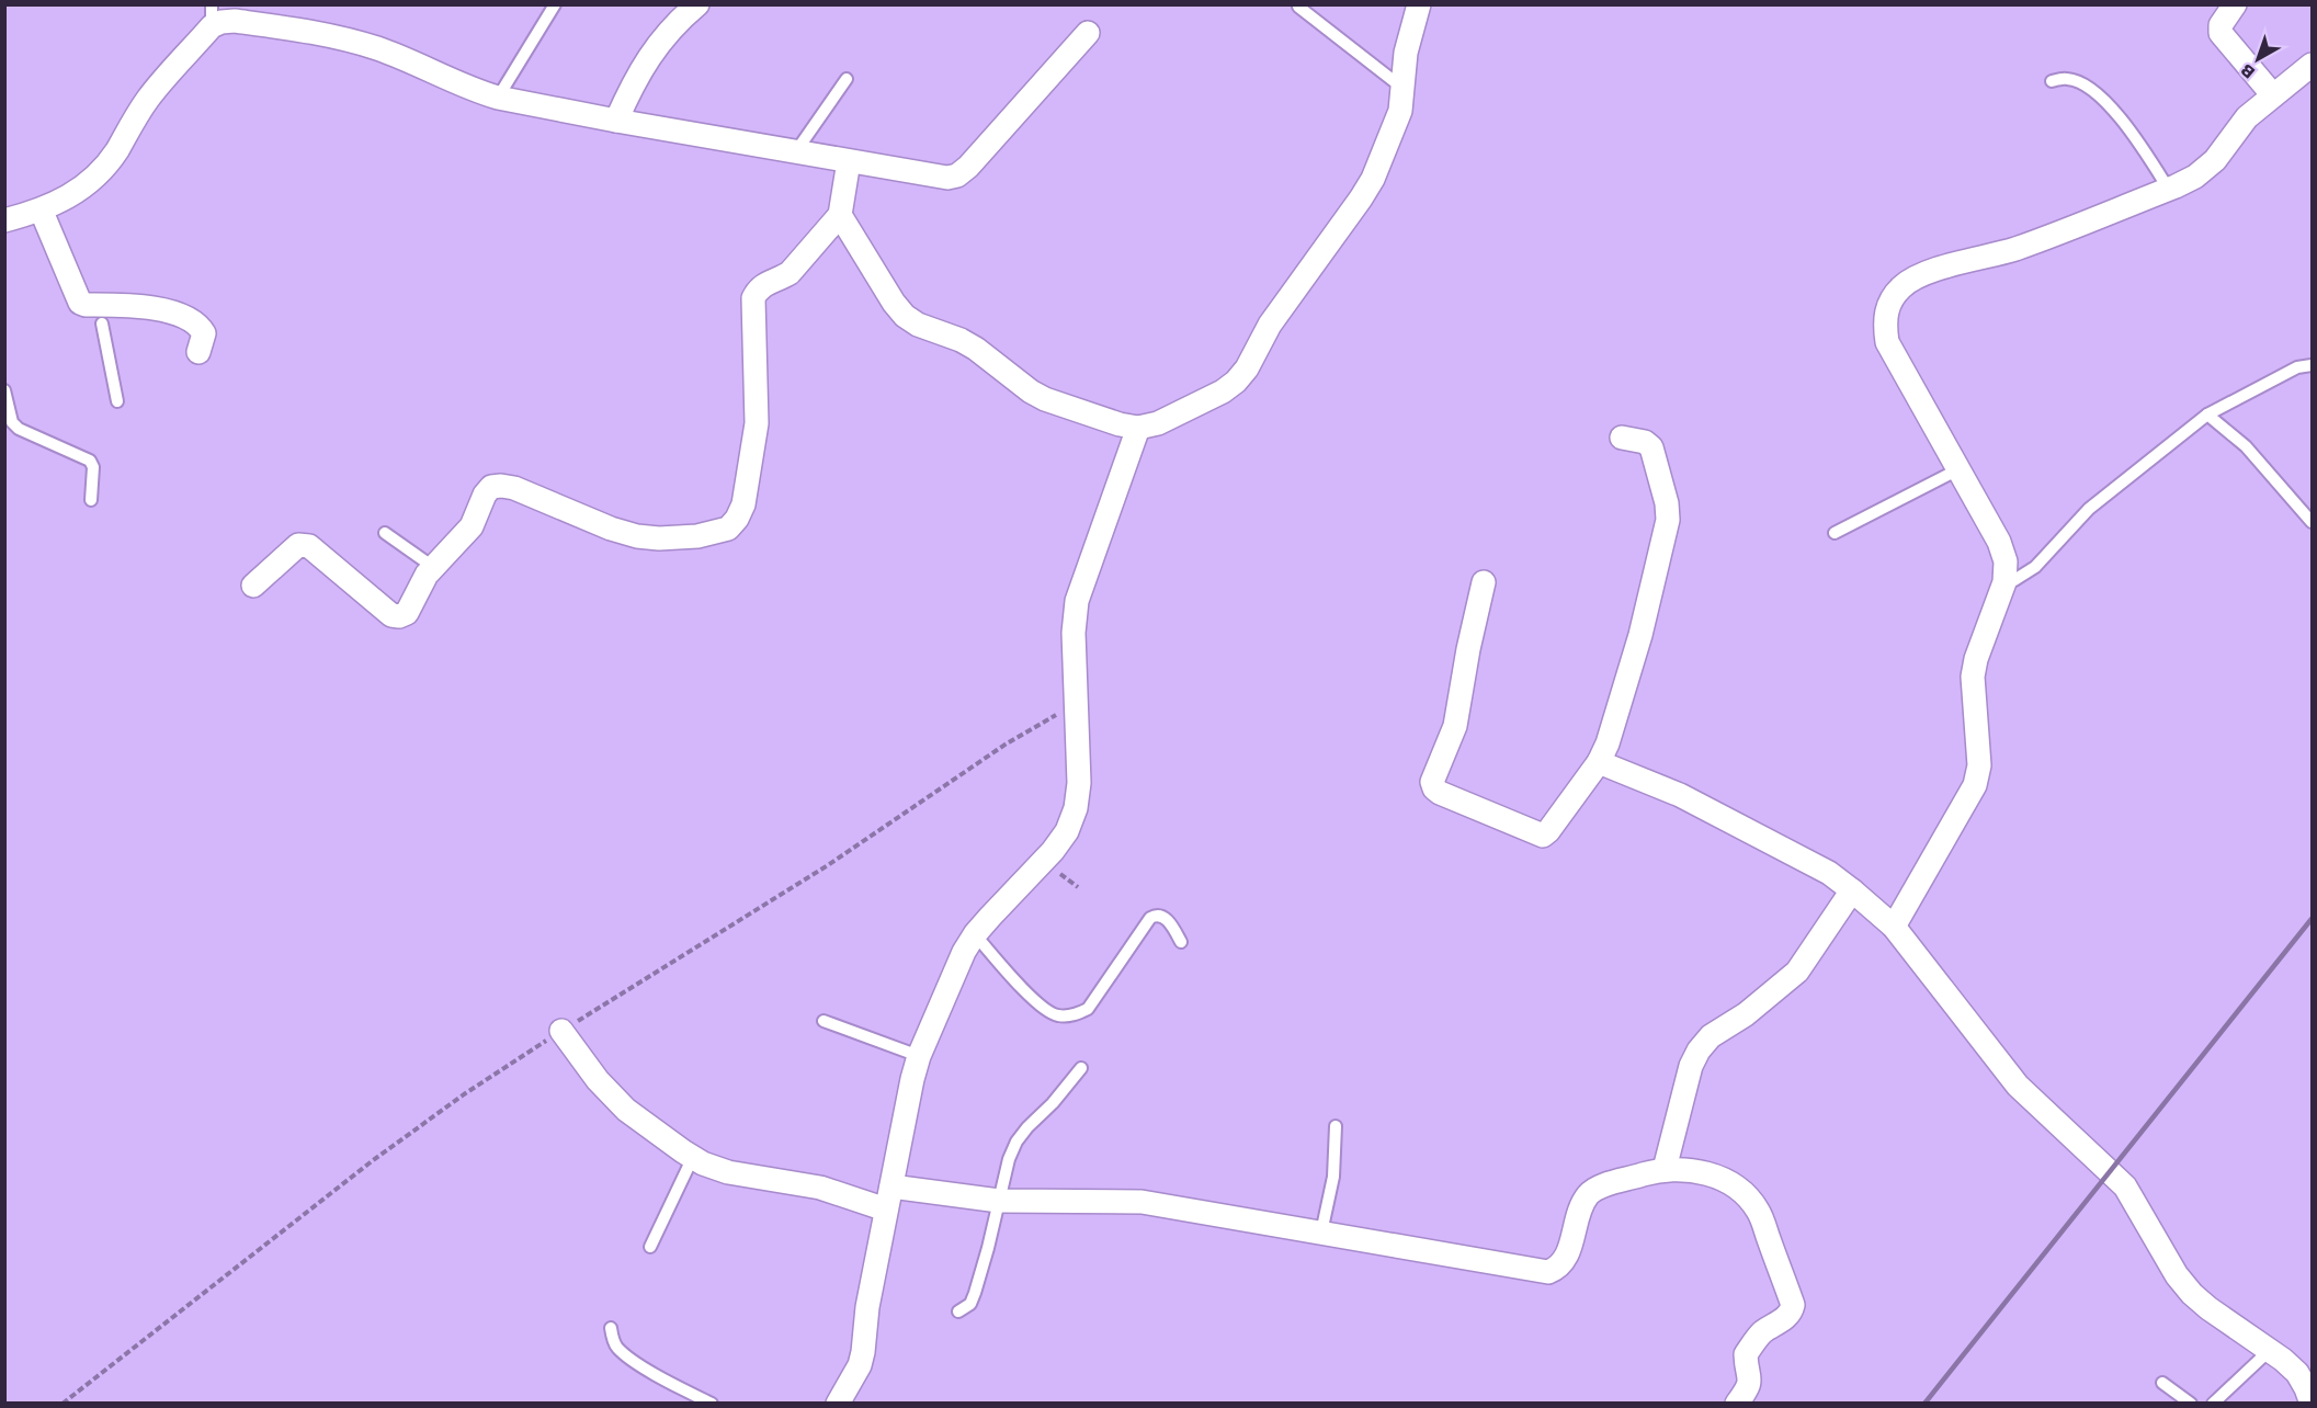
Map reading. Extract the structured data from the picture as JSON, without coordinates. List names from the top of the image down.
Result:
{
  "north": "bottom left"
}
